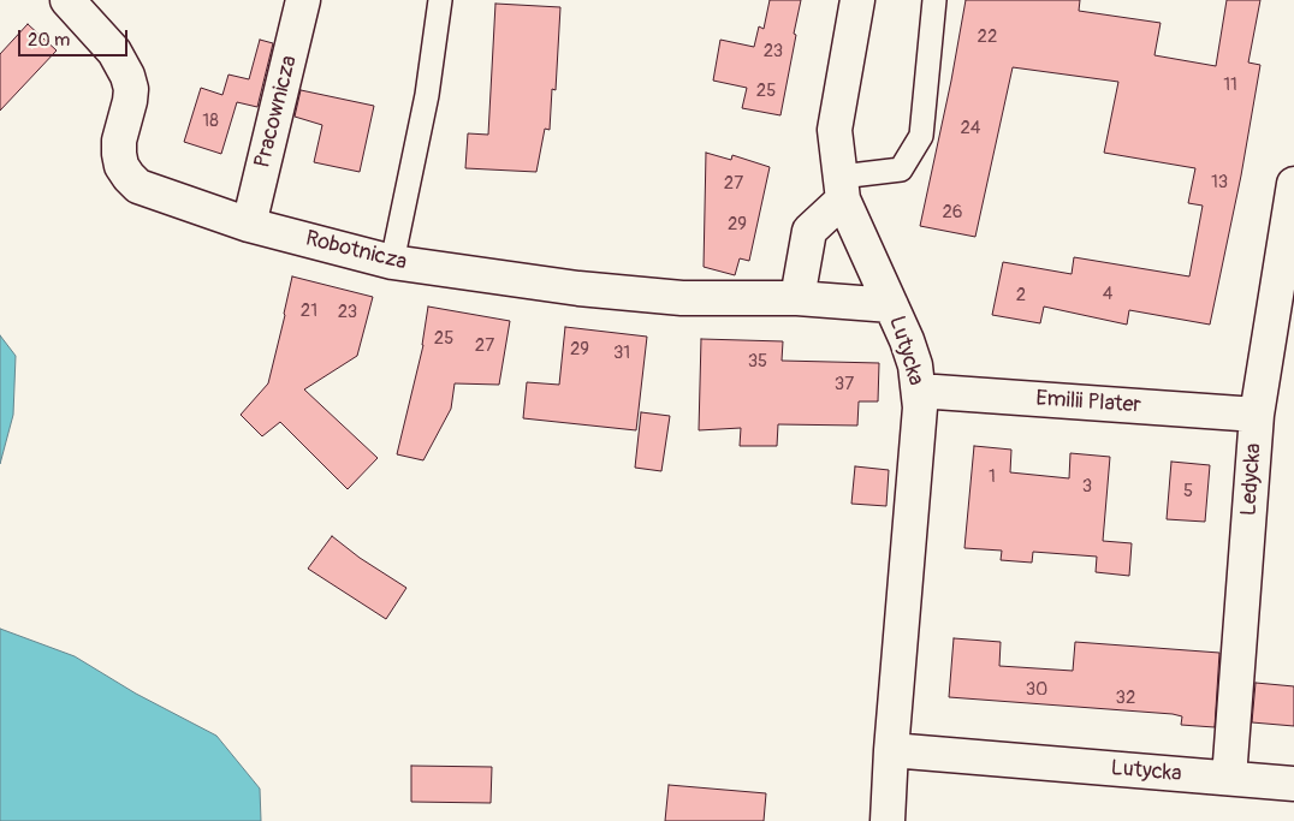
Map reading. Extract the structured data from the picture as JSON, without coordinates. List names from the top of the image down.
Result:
{
  "streets": {
    "street": [
      "Pracownicza",
      "Robotnicza",
      "Lutycka",
      "Emilii Plater",
      "Ledycka"
    ]
  },
  "crossings": [
    ["Pracownicza", "Robotnicza"],
    ["Robotnicza", "Lutycka"],
    ["Lutycka", "Emilii Plater"],
    ["Lutycka", "Ledycka"],
    ["Emilii Plater", "Ledycka"]
  ],
  "house_numbers": [
    "22",
    "23",
    "11",
    "25",
    "18",
    "24",
    "13",
    "27",
    "26",
    "29",
    "4",
    "2",
    "21",
    "23",
    "25",
    "27",
    "29",
    "31",
    "35",
    "37",
    "1",
    "3",
    "5",
    "30",
    "32"
  ],
  "scale_bar": "20 m"
}
